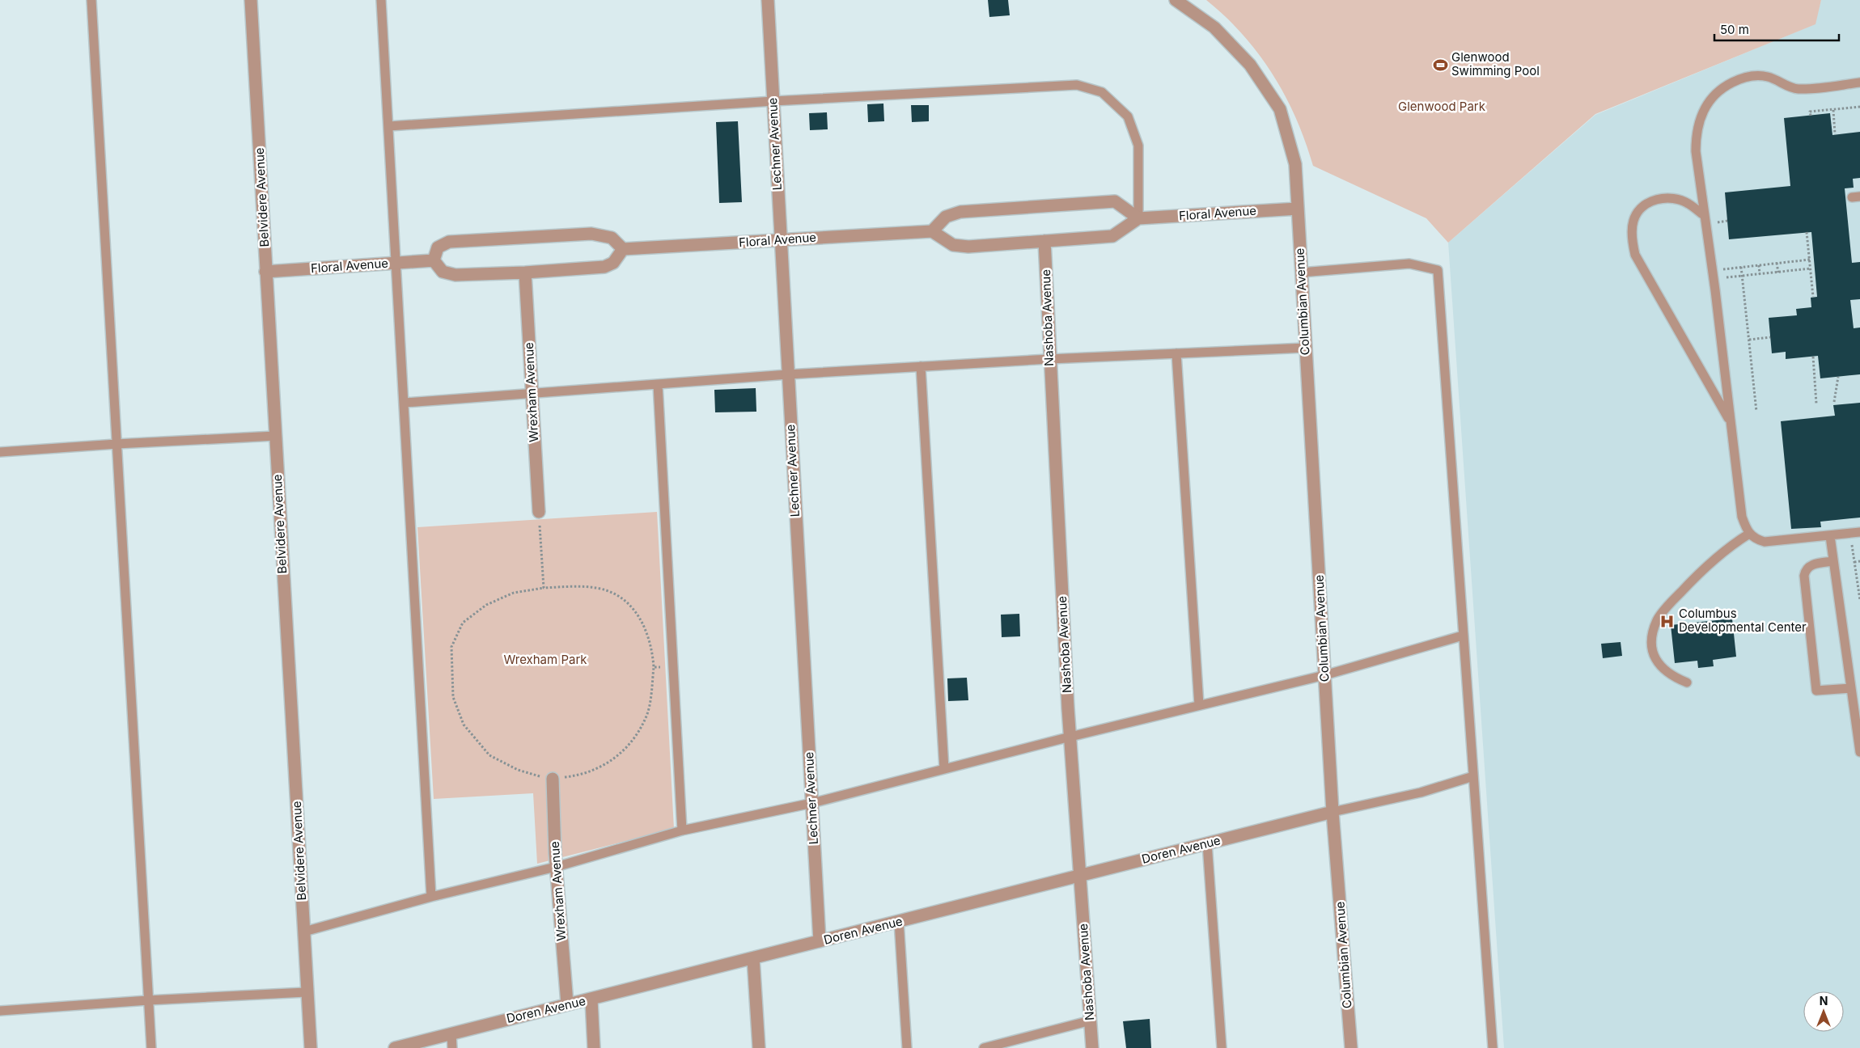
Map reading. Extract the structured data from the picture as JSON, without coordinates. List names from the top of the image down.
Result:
{
  "streets": {
    "street": [
      "Lechner Avenue",
      "Belvidere Avenue",
      "Floral Avenue",
      "Columbian Avenue",
      "Nashoba Avenue",
      "Wrexham Avenue",
      "Doren Avenue"
    ]
  },
  "crossings": [
    ["Lechner Avenue", "Floral Avenue"],
    ["Lechner Avenue", "Doren Avenue"],
    ["Belvidere Avenue", "Floral Avenue"],
    ["Floral Avenue", "Columbian Avenue"],
    ["Columbian Avenue", "Doren Avenue"],
    ["Nashoba Avenue", "Doren Avenue"],
    ["Wrexham Avenue", "Doren Avenue"]
  ],
  "parks": ["Glenwood Park", "Wrexham Park"],
  "places": {
    "sports": ["Glenwood Swimming Pool"],
    "hospital": ["Columbus Developmental Center"]
  },
  "scale_bar": "50 m",
  "north": "top"
}
